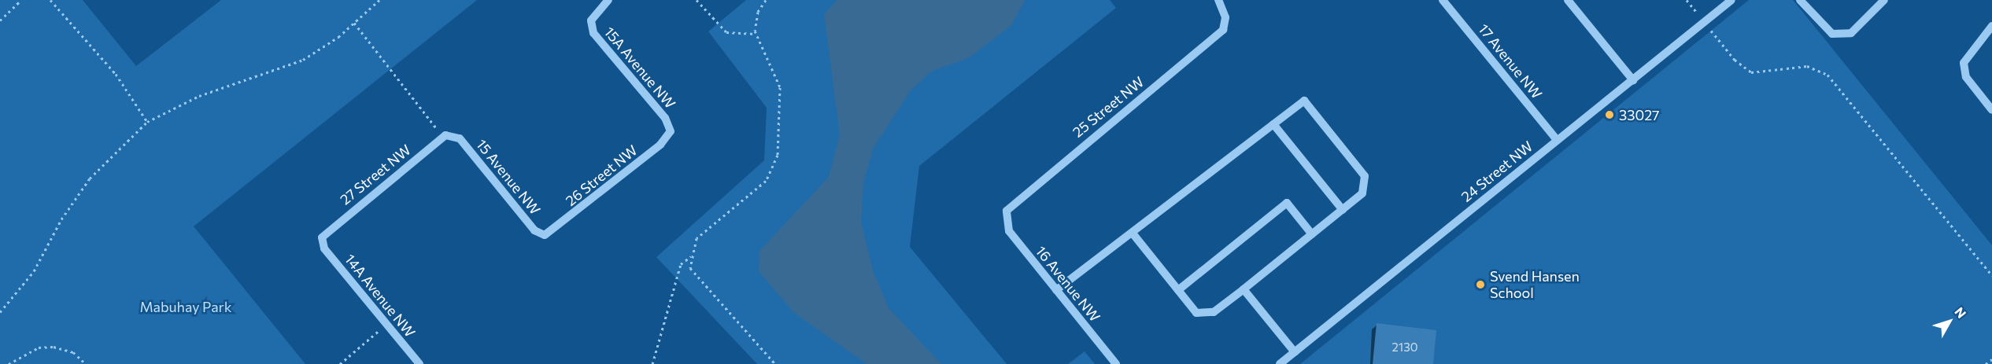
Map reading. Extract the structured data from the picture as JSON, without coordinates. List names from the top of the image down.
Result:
{
  "streets": {
    "street": [
      "17 Avenue NW",
      "15A Avenue NW",
      "25 Street NW",
      "24 Street NW",
      "27 Street NW",
      "26 Street NW",
      "15 Avenue NW",
      "16 Avenue NW",
      "14A Avenue NW"
    ]
  },
  "crossings": [
    ["17 Avenue NW", "24 Street NW"],
    ["15A Avenue NW", "26 Street NW"],
    ["25 Street NW", "16 Avenue NW"],
    ["27 Street NW", "15 Avenue NW"],
    ["27 Street NW", "14A Avenue NW"],
    ["26 Street NW", "15 Avenue NW"]
  ],
  "parks": ["Mabuhay Park"],
  "places": ["33027", "Svend Hansen School"],
  "house_numbers": ["2130"],
  "north": "top right"
}
